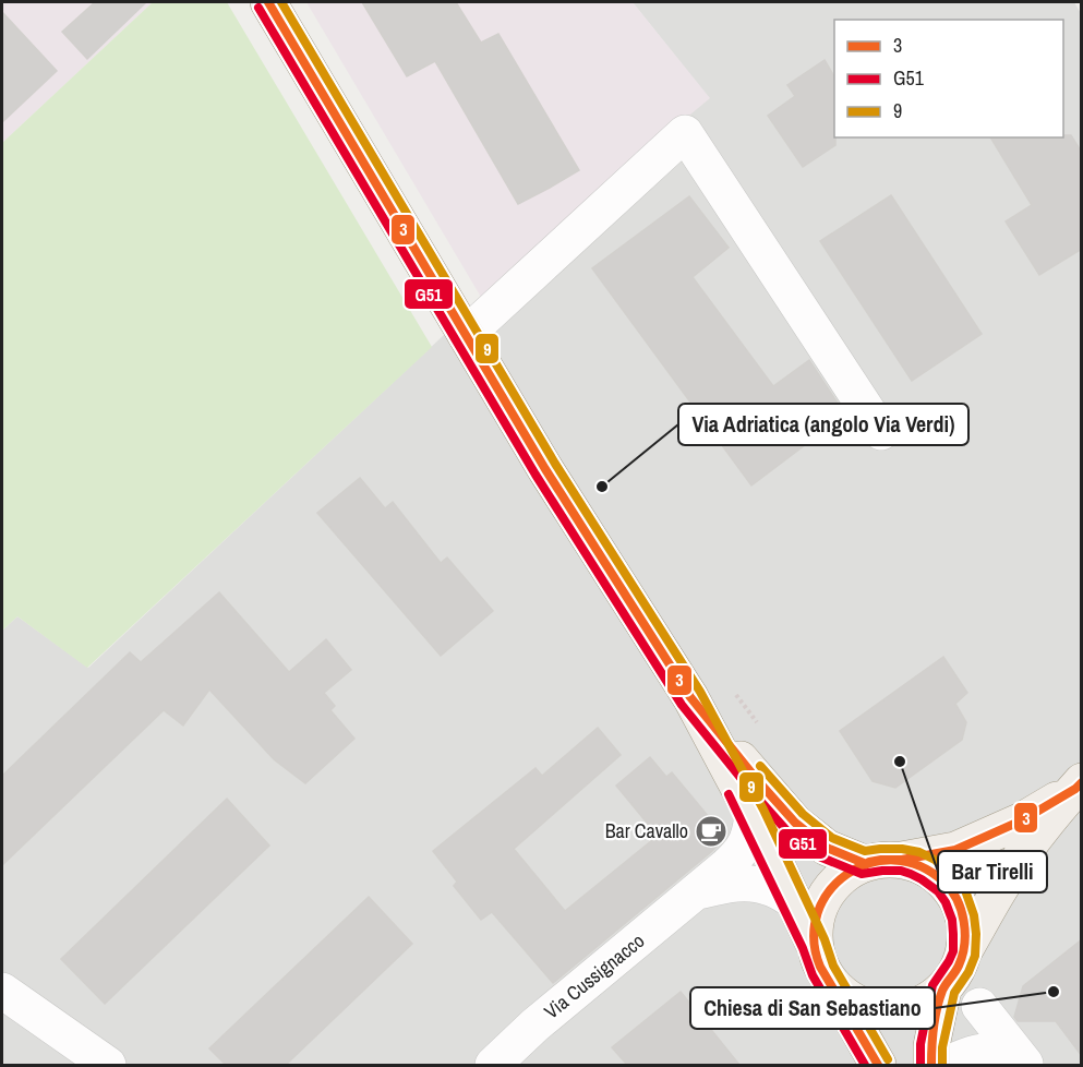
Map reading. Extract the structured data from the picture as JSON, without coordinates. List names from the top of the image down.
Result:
{
  "streets": {
    "street": ["Via Cussignacco"]
  },
  "places": {
    "other": ["Via Adriatica (angolo Via Verdi)", "Bar Tirelli", "Chiesa di San Sebastiano"],
    "cafe": ["Bar Cavallo"]
  },
  "lines": ["transit line 3", "transit line 9", "transit line G51"],
  "legend": ["3", "G51", "9"]
}
